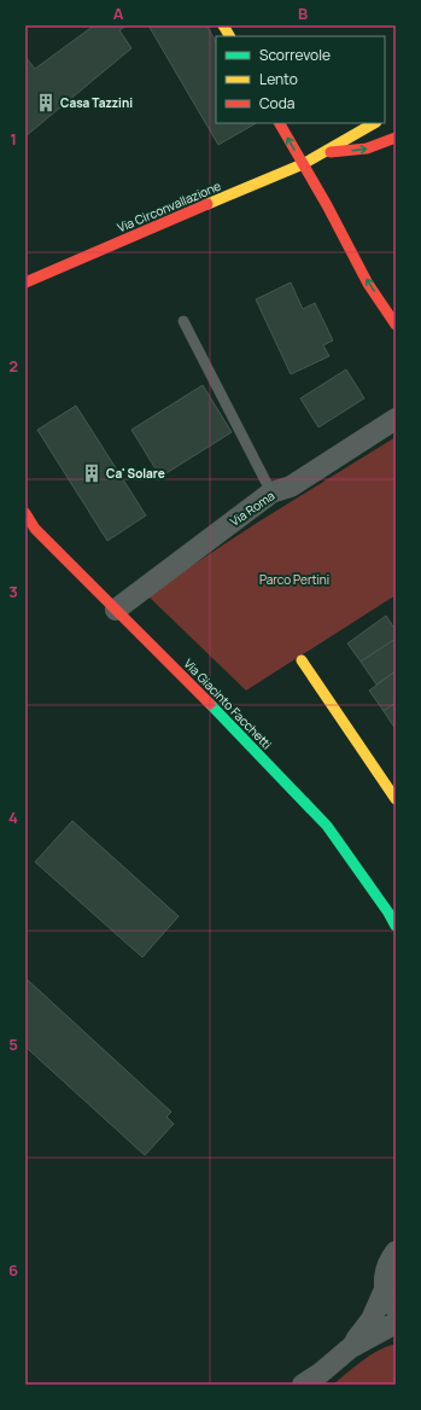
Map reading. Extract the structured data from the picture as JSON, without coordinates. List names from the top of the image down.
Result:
{
  "streets": {
    "main road": ["Via Circonvallazione", "Via Giacinto Facchetti"],
    "street": ["Via Roma"]
  },
  "crossings": [
    ["Via Roma", "Via Giacinto Facchetti"]
  ],
  "parks": ["Parco Pertini"],
  "places": {
    "building": ["Casa Tazzini", "Ca' Solare"]
  },
  "legend": ["Scorrevole", "Lento", "Coda"],
  "grid": {
    "columns": ["A", "B"],
    "rows": [
      "1",
      "2",
      "3",
      "4",
      "5",
      "6"
    ]
  }
}
